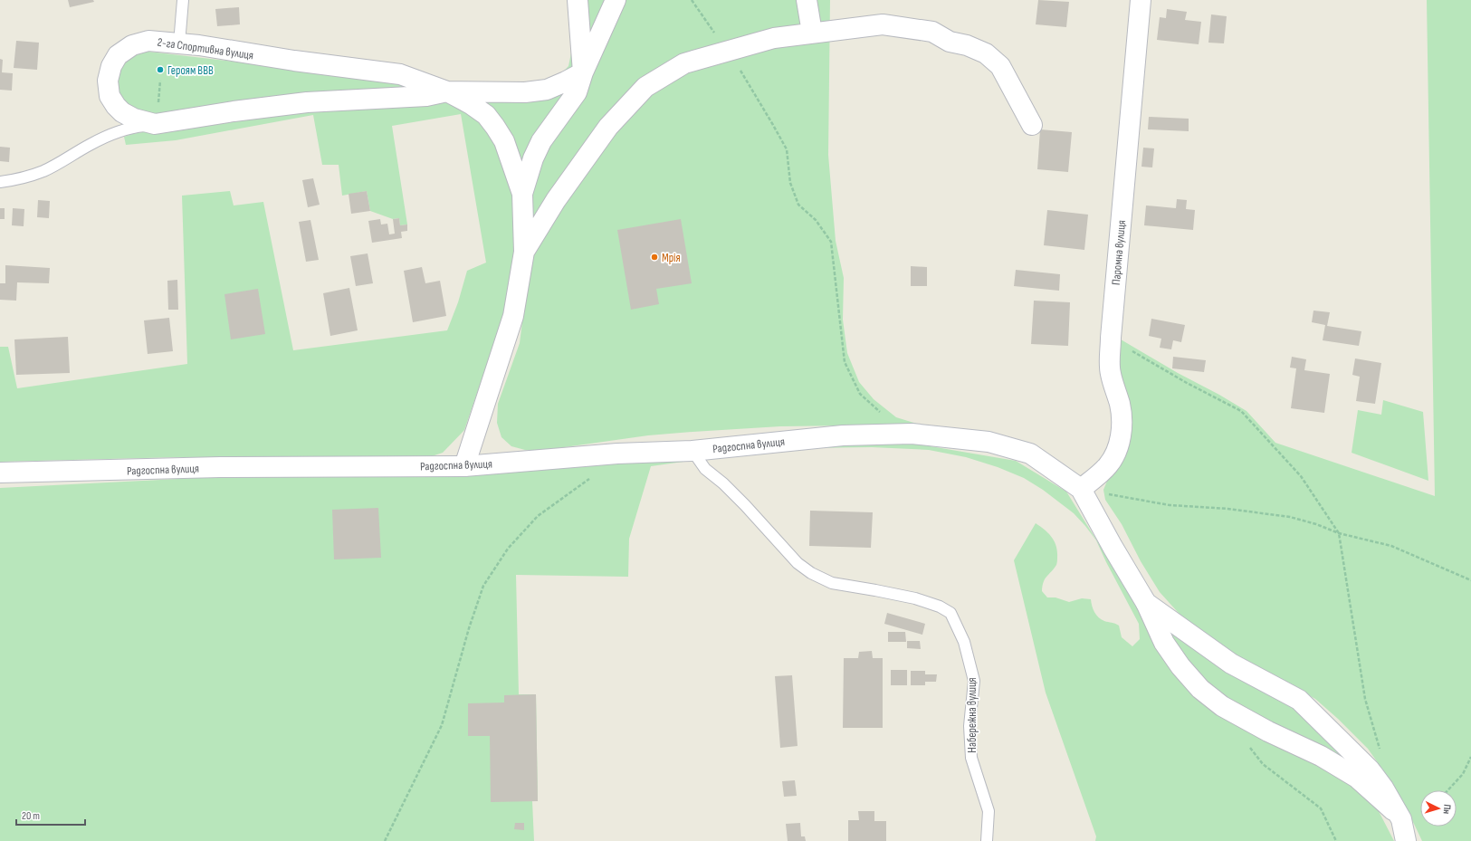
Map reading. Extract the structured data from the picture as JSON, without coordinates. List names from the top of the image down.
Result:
{
  "streets": {
    "street": ["2-га Спортивна вулиця", "Паромна вулиця", "Радгоспна вулиця"],
    "lane": ["Набережна вулиця"]
  },
  "crossings": [
    ["Паромна вулиця", "Радгоспна вулиця"],
    ["Радгоспна вулиця", "Набережна вулиця"]
  ],
  "places": ["Героям ВВВ", "Мрія"],
  "scale_bar": "20 m",
  "north": "right"
}
